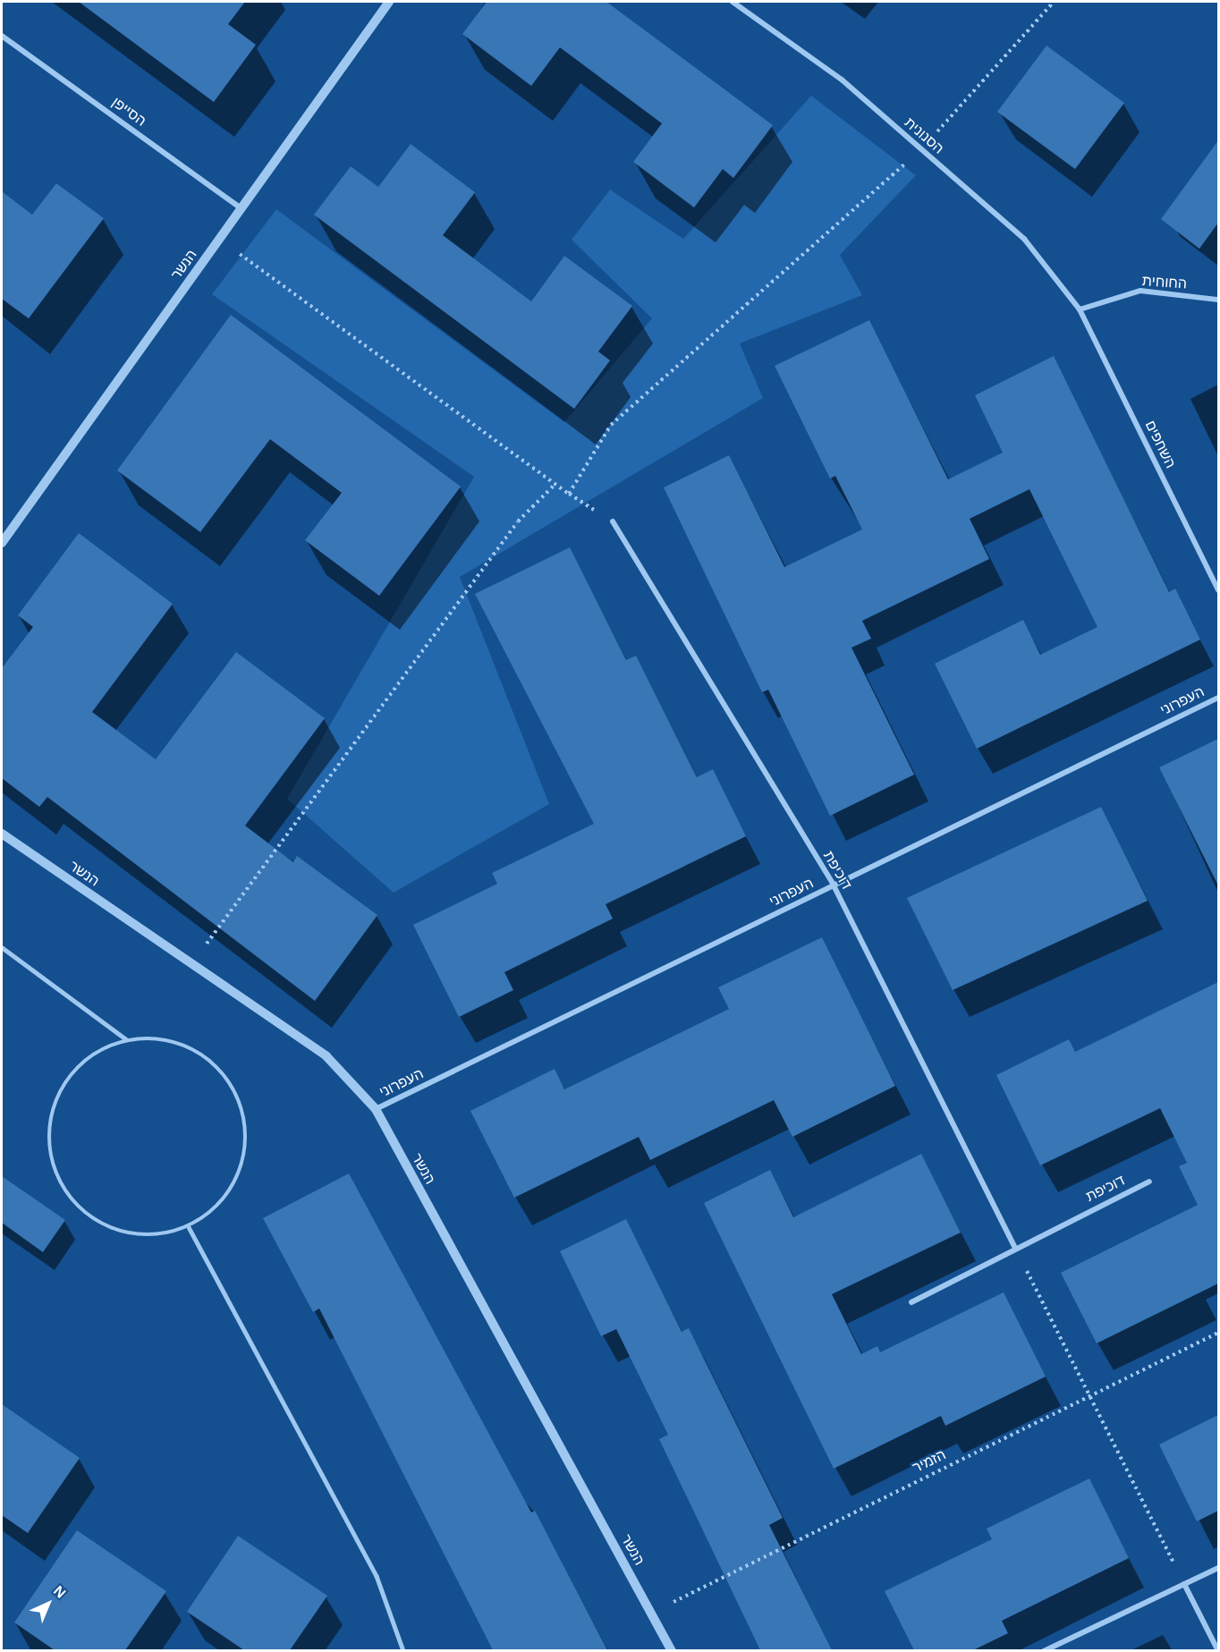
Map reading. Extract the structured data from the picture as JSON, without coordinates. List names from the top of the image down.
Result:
{
  "streets": {
    "street": [
      "הסייפן",
      "הסנונית",
      "הנשר",
      "החוחית",
      "השחפים",
      "העפרוני",
      "דוכיפת"
    ],
    "path": ["הזמיר"]
  },
  "crossings": [
    ["הסייפן", "הנשר"],
    ["הסנונית", "החוחית"],
    ["הסנונית", "השחפים"],
    ["הנשר", "העפרוני"],
    ["הנשר", "הזמיר"],
    ["החוחית", "השחפים"],
    ["העפרוני", "דוכיפת"]
  ],
  "north": "top right"
}
